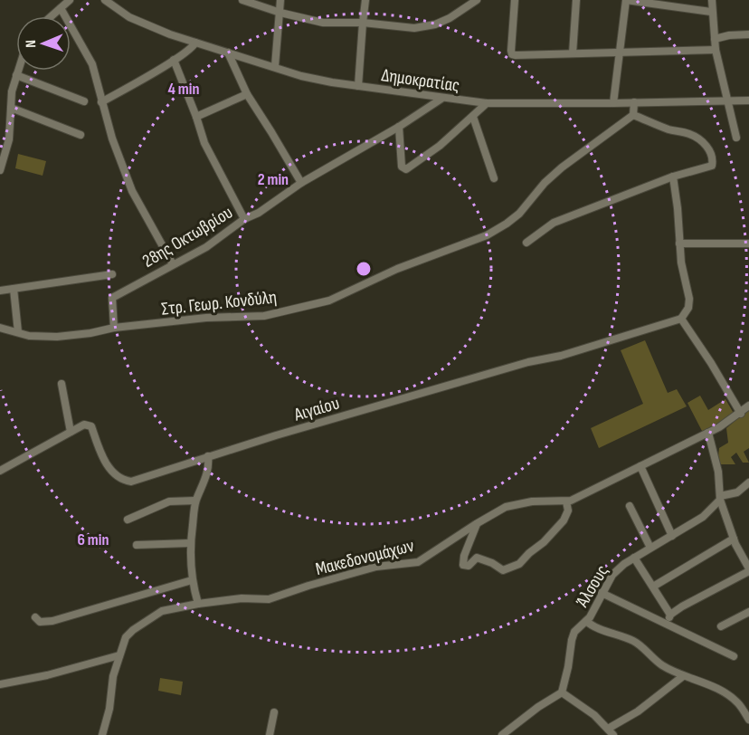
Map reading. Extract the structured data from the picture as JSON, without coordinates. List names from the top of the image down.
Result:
{
  "streets": {
    "street": [
      "Δημοκρατίας",
      "28ης Οκτωβρίου",
      "Στρ. Γεωρ. Κονδύλη",
      "Αιγαίου",
      "Μακεδονομάχων",
      "Άλσους"
    ]
  },
  "crossings": [
    ["Δημοκρατίας", "28ης Οκτωβρίου"],
    ["28ης Οκτωβρίου", "Στρ. Γεωρ. Κονδύλη"]
  ],
  "north": "left",
  "rings": ["4 min", "2 min", "6 min"]
}
